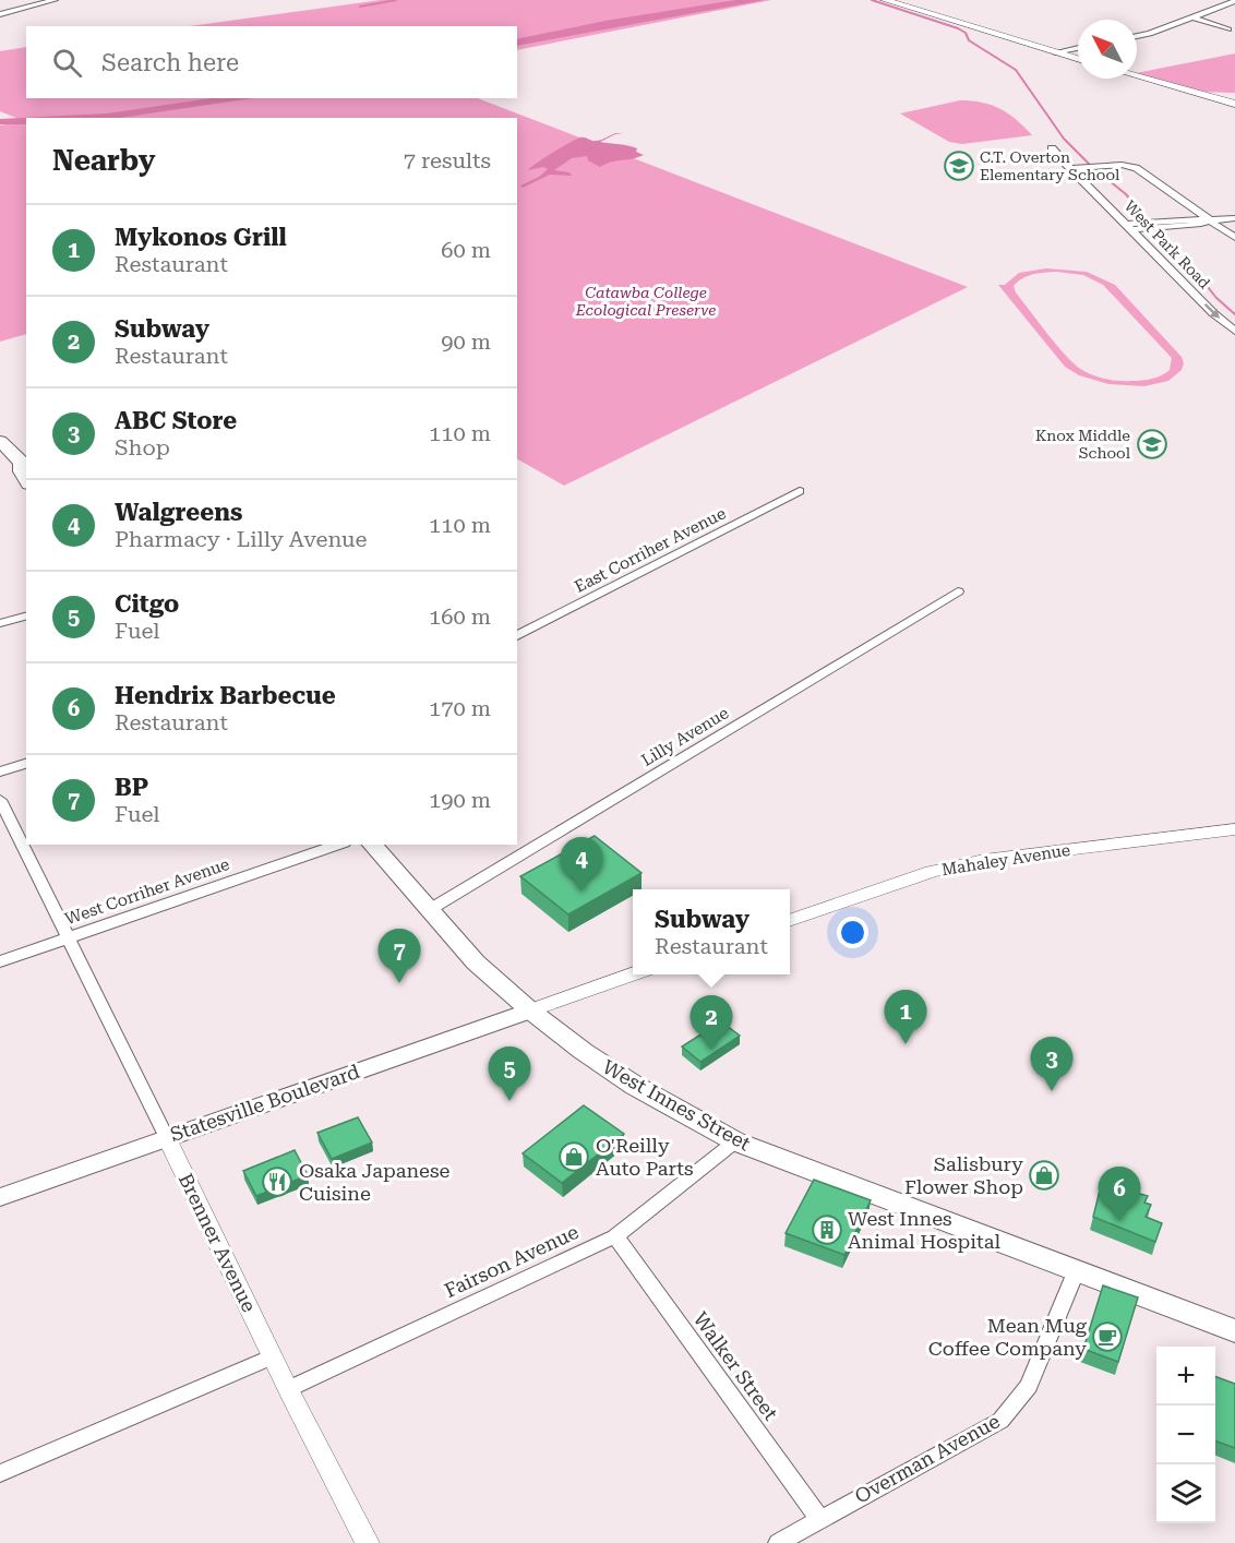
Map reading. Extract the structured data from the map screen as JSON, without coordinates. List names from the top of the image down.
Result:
{
  "streets": {
    "main road": ["Statesville Boulevard", "West Innes Street"],
    "street": [
      "West Park Road",
      "East Corriher Avenue",
      "Lilly Avenue",
      "Mahaley Avenue",
      "West Corriher Avenue",
      "Brenner Avenue",
      "Fairson Avenue",
      "Walker Street",
      "Overman Avenue"
    ]
  },
  "crossings": [
    ["Lilly Avenue", "West Innes Street"],
    ["West Corriher Avenue", "Brenner Avenue"],
    ["Statesville Boulevard", "West Innes Street"],
    ["Statesville Boulevard", "Brenner Avenue"],
    ["West Innes Street", "Fairson Avenue"],
    ["West Innes Street", "Overman Avenue"],
    ["Brenner Avenue", "Fairson Avenue"],
    ["Fairson Avenue", "Walker Street"],
    ["Walker Street", "Overman Avenue"]
  ],
  "one_way": ["West Park Road"],
  "parks": ["Catawba College Ecological Preserve"],
  "places": {
    "school or university": ["C.T. Overton Elementary School", "Knox Middle School"],
    "shop": ["O'Reilly Auto Parts", "Salisbury Flower Shop"],
    "restaurant": ["Osaka Japanese Cuisine"],
    "building": ["West Innes Animal Hospital"],
    "cafe": ["Mean Mug Coffee Company"]
  },
  "north": "top left",
  "page": {
    "search": "Search here",
    "heading": ["Nearby", "7 results"],
    "list": [
      {
        "mark": "1",
        "name": "Mykonos Grill",
        "note": "Restaurant",
        "value": "60 m"
      },
      {
        "mark": "2",
        "name": "Subway",
        "note": "Restaurant",
        "value": "90 m"
      },
      {
        "mark": "3",
        "name": "ABC Store",
        "note": "Shop",
        "value": "110 m"
      },
      {
        "mark": "4",
        "name": "Walgreens",
        "note": "Pharmacy · Lilly Avenue",
        "value": "110 m"
      },
      {
        "mark": "5",
        "name": "Citgo",
        "note": "Fuel",
        "value": "160 m"
      },
      {
        "mark": "6",
        "name": "Hendrix Barbecue",
        "note": "Restaurant",
        "value": "170 m"
      },
      {
        "mark": "7",
        "name": "BP",
        "note": "Fuel",
        "value": "190 m"
      }
    ],
    "pins": [
      "4",
      "7",
      "1",
      "2",
      "3",
      "5",
      "6"
    ],
    "popup": ["Subway", "Restaurant"],
    "map_buttons": ["+", "−"]
  }
}
